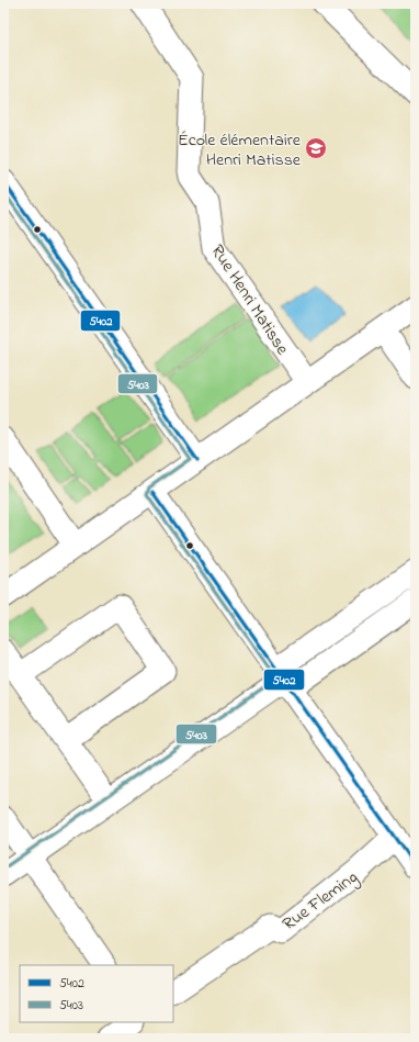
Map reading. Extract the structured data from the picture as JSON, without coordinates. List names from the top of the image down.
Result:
{
  "streets": {
    "street": ["Rue Henri Matisse", "Rue Fleming"]
  },
  "places": {
    "school or university": ["École élémentaire Henri Matisse"]
  },
  "lines": ["transit line 5402", "transit line 5403"],
  "legend": ["5402", "5403"]
}
